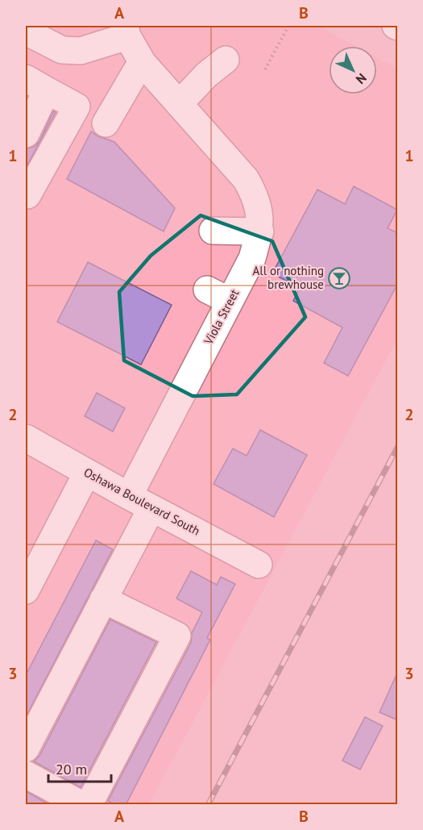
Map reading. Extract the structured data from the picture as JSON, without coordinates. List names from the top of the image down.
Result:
{
  "streets": {
    "street": ["Viola Street", "Oshawa Boulevard South"]
  },
  "crossings": [
    ["Viola Street", "Oshawa Boulevard South"]
  ],
  "places": {
    "bar": ["All or nothing brewhouse"]
  },
  "scale_bar": "20 m",
  "north": "bottom right",
  "grid": {
    "columns": ["A", "B"],
    "rows": ["1", "2", "3"]
  }
}
